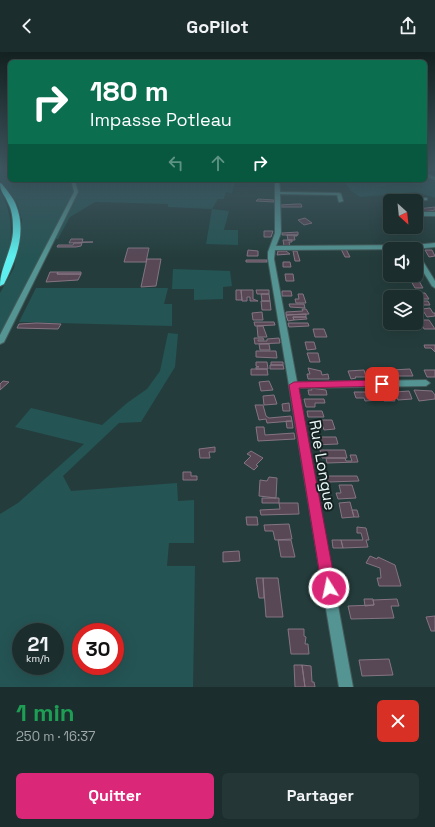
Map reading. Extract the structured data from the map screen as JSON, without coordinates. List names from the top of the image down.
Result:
{
  "streets": {
    "street": ["Rue Longue"]
  },
  "north": "bottom right",
  "page": {
    "header": "GoPilot",
    "turn": ["180 m", "Impasse Potleau"],
    "speed": "21 km/h",
    "limit": "30",
    "heading": ["1 min", "250 m · 16:37"],
    "buttons": ["Quitter", "Partager"]
  }
}
